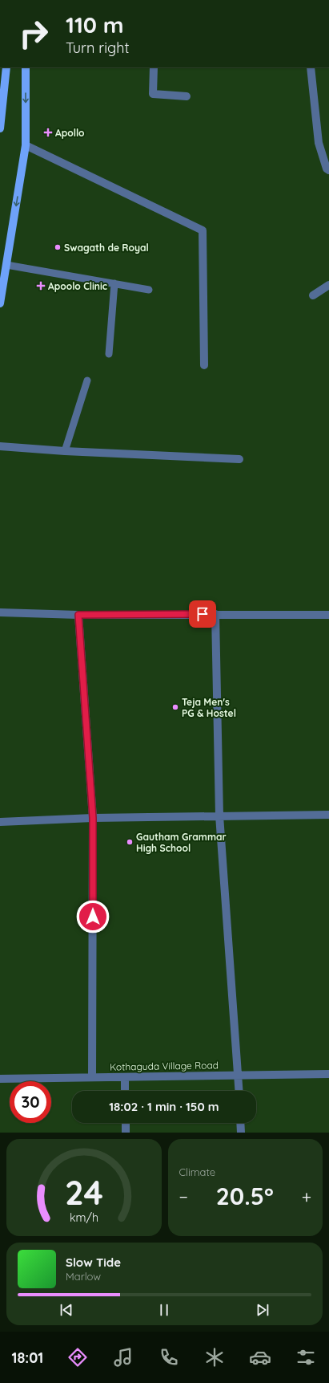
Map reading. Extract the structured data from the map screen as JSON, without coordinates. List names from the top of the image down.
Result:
{
  "streets": {
    "street": ["Kothaguda Village Road"]
  },
  "places": {
    "health": ["Apollo", "Apoolo Clinic"],
    "other": ["Swagath de Royal", "Teja Men's PG & Hostel", "Gautham Grammar High School"]
  },
  "page": {
    "turn": ["110 m", "Turn right"],
    "limit": "30",
    "trip": "18:02 · 1 min · 150 m",
    "tile": "Climate",
    "heat": ["−", "20.5°", "+"],
    "song": ["Slow Tide", "Marlow"],
    "tabs": "18:01",
    "gauge": ["24", "km/h"]
  }
}
